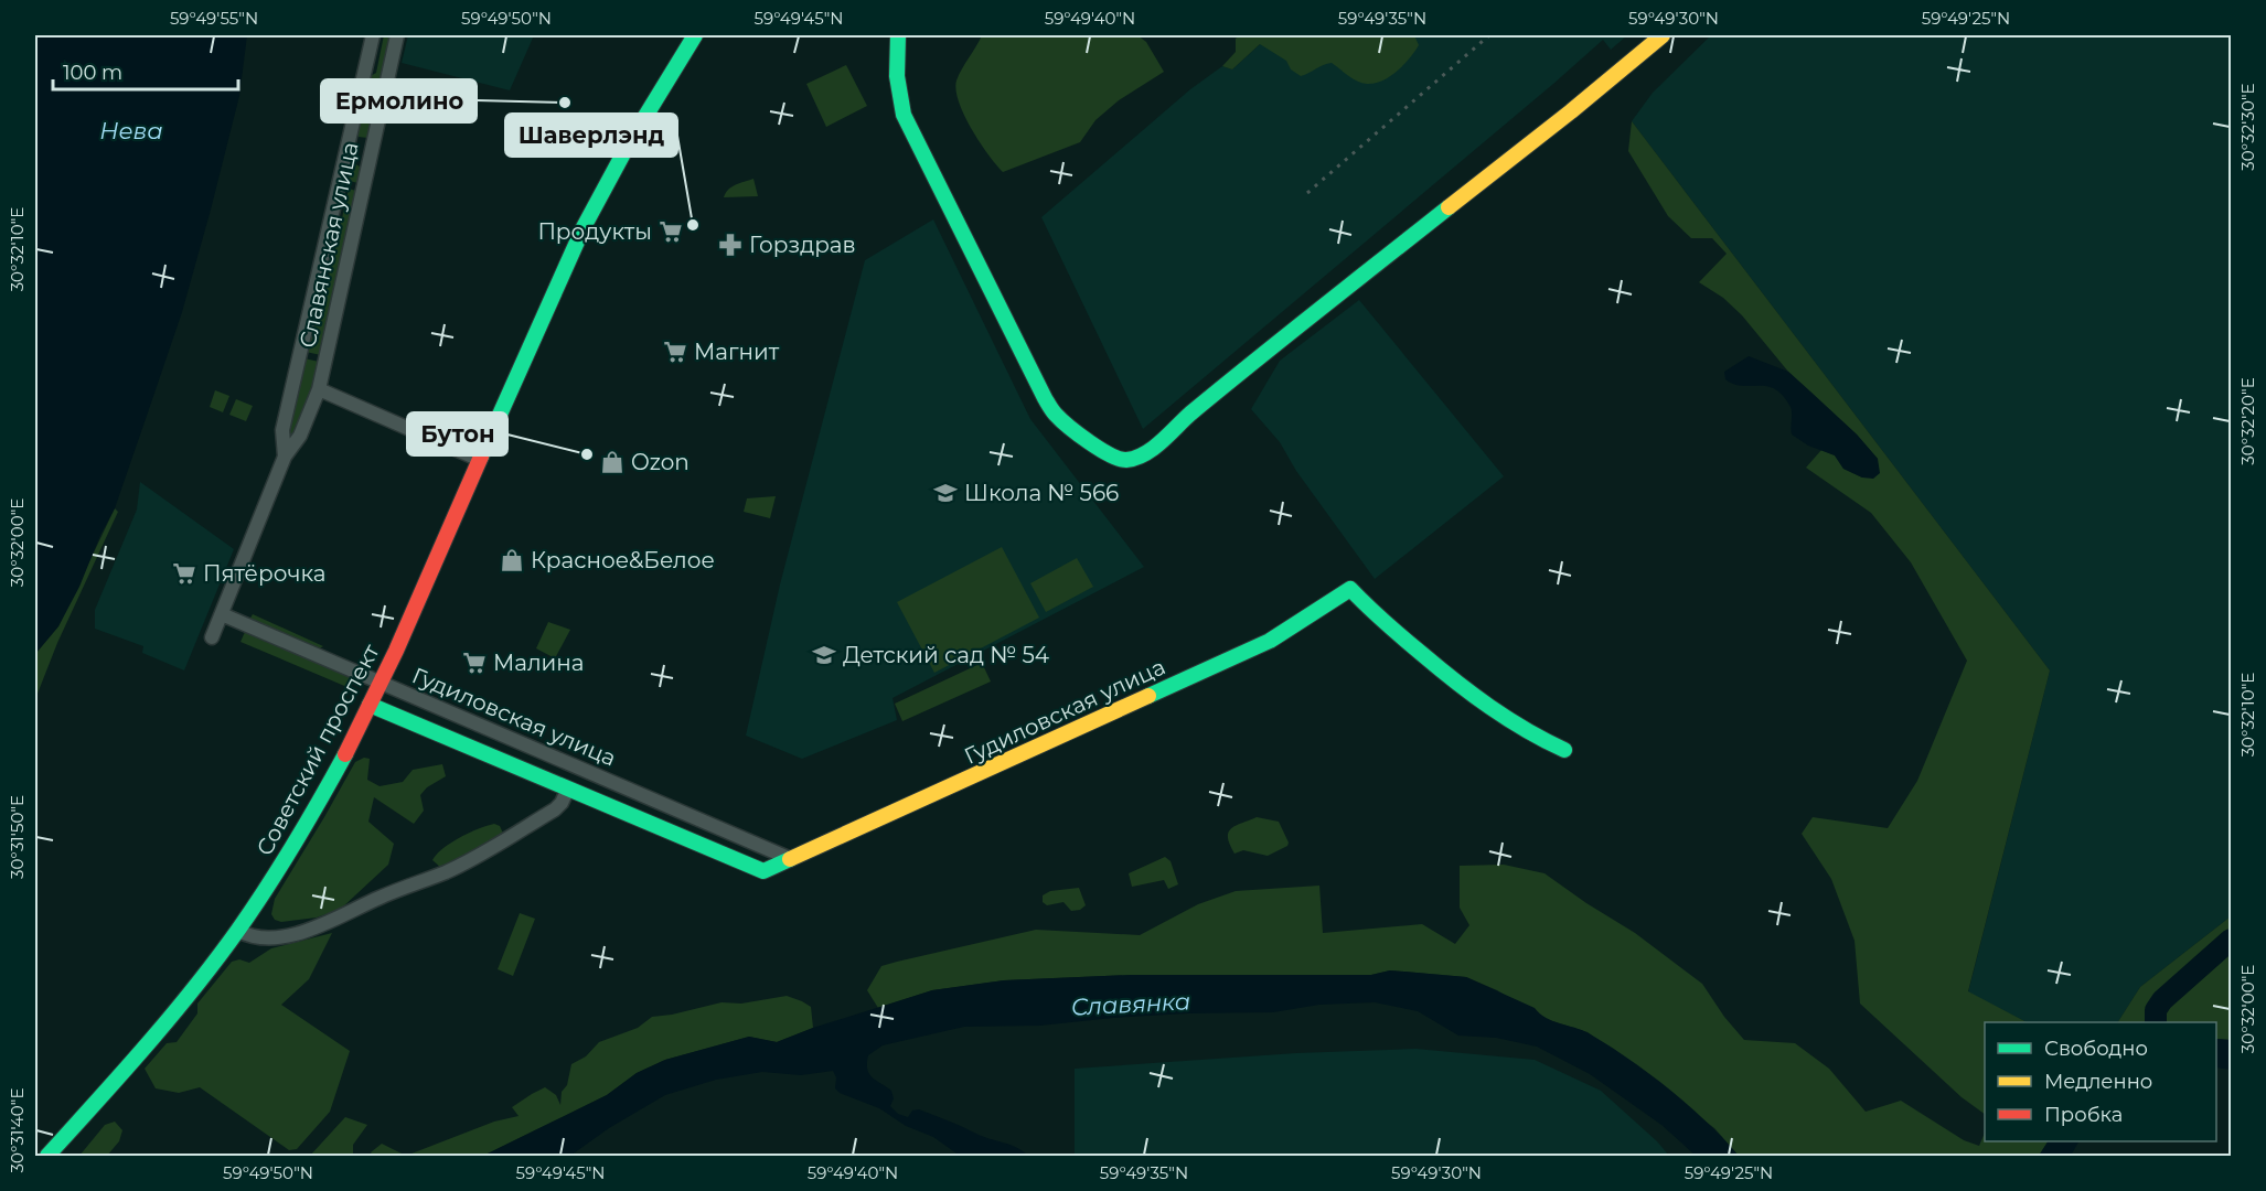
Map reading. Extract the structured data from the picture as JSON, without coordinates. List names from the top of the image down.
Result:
{
  "streets": {
    "street": ["Славянская улица", "Гудиловская улица", "Советский проспект"]
  },
  "crossings": [
    ["Славянская улица", "Гудиловская улица"],
    ["Гудиловская улица", "Советский проспект"]
  ],
  "water": ["Нева", "Славянка"],
  "places": {
    "other": ["Ермолино", "Шаверлэнд", "Бутон"],
    "supermarket": [
      "Продукты",
      "Магнит",
      "Пятёрочка",
      "Малина"
    ],
    "pharmacy": ["Горздрав"],
    "shop": ["Ozon", "Красное&Белое"],
    "school or university": ["Школа № 566", "Детский сад № 54"]
  },
  "legend": ["Свободно", "Медленно", "Пробка"],
  "scale_bar": "100 m",
  "coordinates": [
    "59°49'55\"N",
    "59°49'50\"N",
    "59°49'45\"N",
    "59°49'40\"N",
    "59°49'35\"N",
    "59°49'30\"N",
    "59°49'25\"N",
    "30°32'30\"E",
    "30°32'10\"E",
    "30°32'20\"E",
    "30°32'00\"E",
    "30°31'50\"E",
    "30°31'40\"E"
  ]
}
